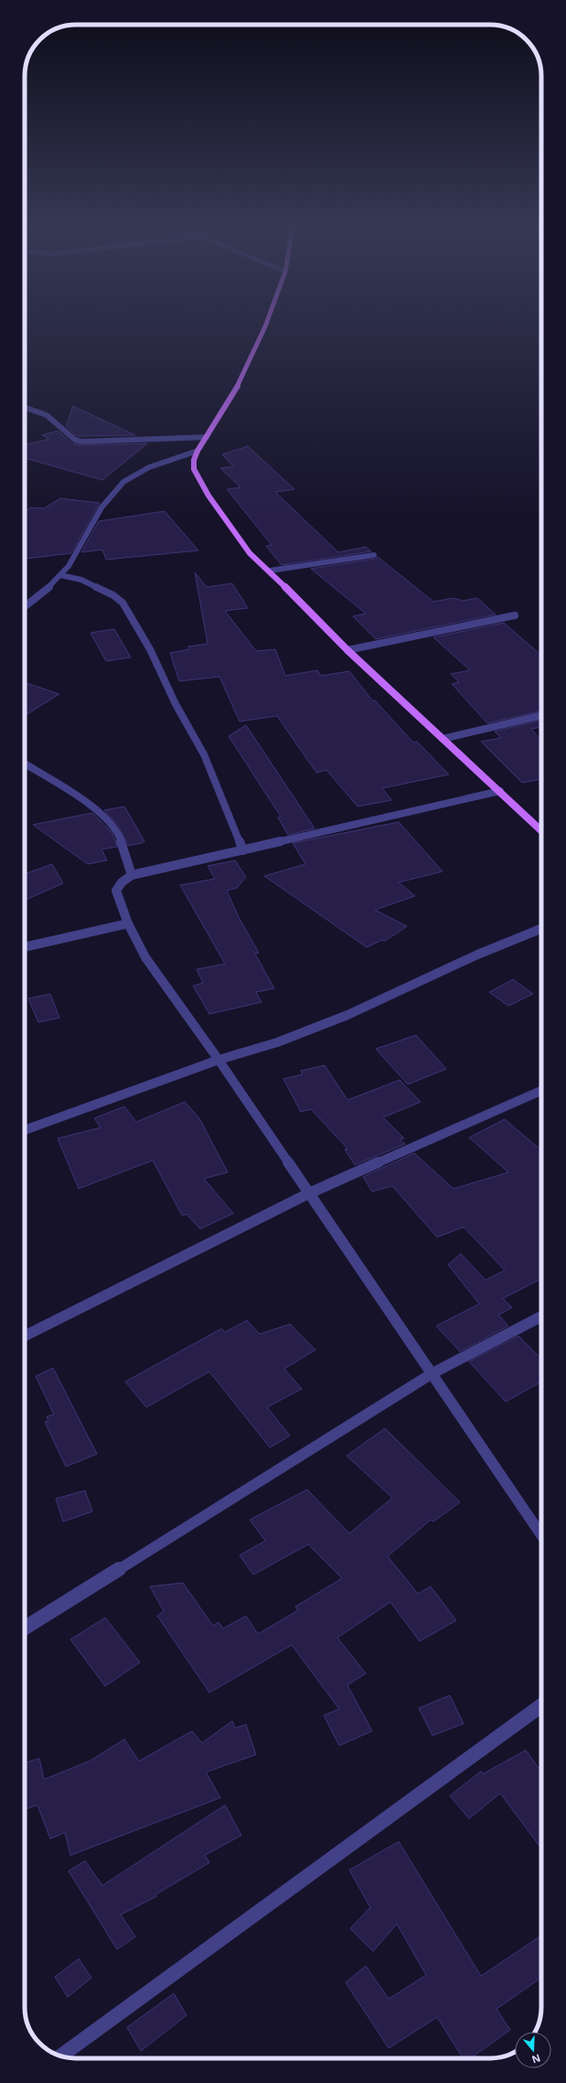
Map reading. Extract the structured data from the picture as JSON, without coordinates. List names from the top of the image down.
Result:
{
  "north": "bottom"
}
